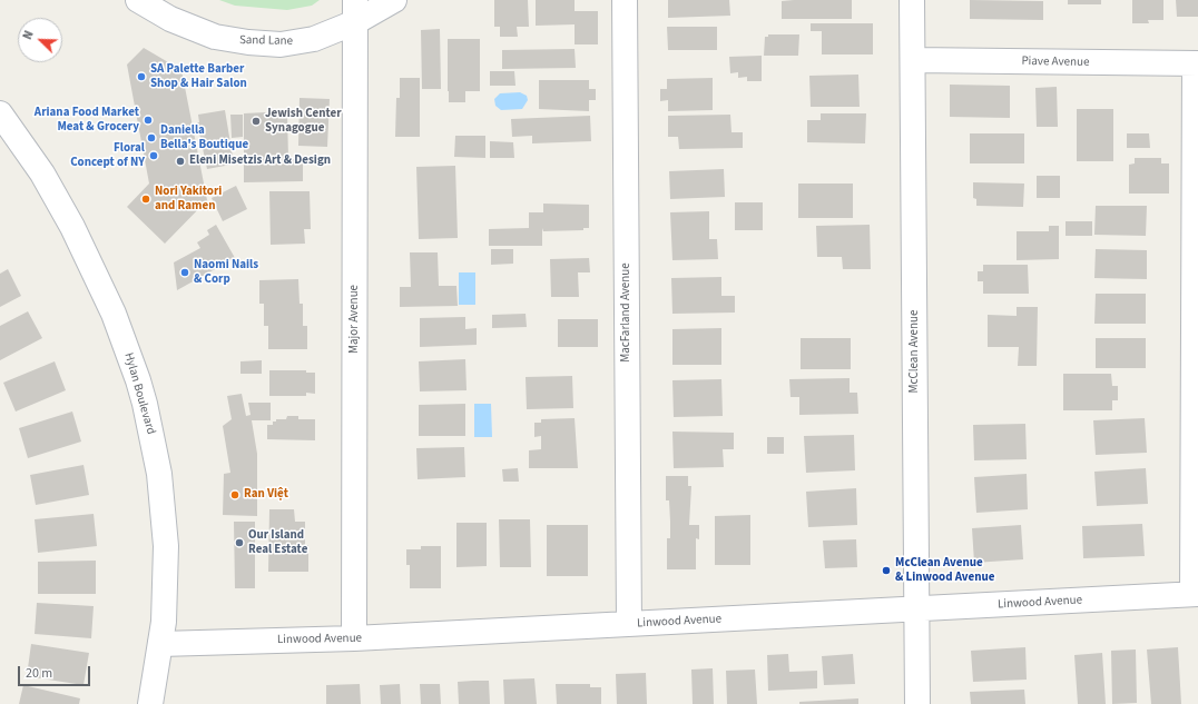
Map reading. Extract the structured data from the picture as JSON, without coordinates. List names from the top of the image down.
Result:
{
  "streets": {
    "street": [
      "Sand Lane",
      "Piave Avenue",
      "MacFarland Avenue",
      "Major Avenue",
      "McClean Avenue",
      "Hylan Boulevard",
      "Linwood Avenue"
    ]
  },
  "crossings": [
    ["Sand Lane", "Major Avenue"],
    ["Piave Avenue", "McClean Avenue"],
    ["MacFarland Avenue", "Linwood Avenue"],
    ["Major Avenue", "Linwood Avenue"],
    ["McClean Avenue", "Linwood Avenue"],
    ["Hylan Boulevard", "Linwood Avenue"]
  ],
  "places": [
    "SA Palette Barber Shop & Hair Salon",
    "Ariana Food Market Meat & Grocery",
    "Jewish Center Synagogue",
    "Daniella Bella's Boutique",
    "Floral Concept of NY",
    "Eleni Misetzis Art & Design",
    "Nori Yakitori and Ramen",
    "Naomi Nails & Corp",
    "Ran Việt",
    "Our Island Real Estate",
    "McClean Avenue & Linwood Avenue"
  ],
  "scale_bar": "20 m",
  "north": "top left"
}
